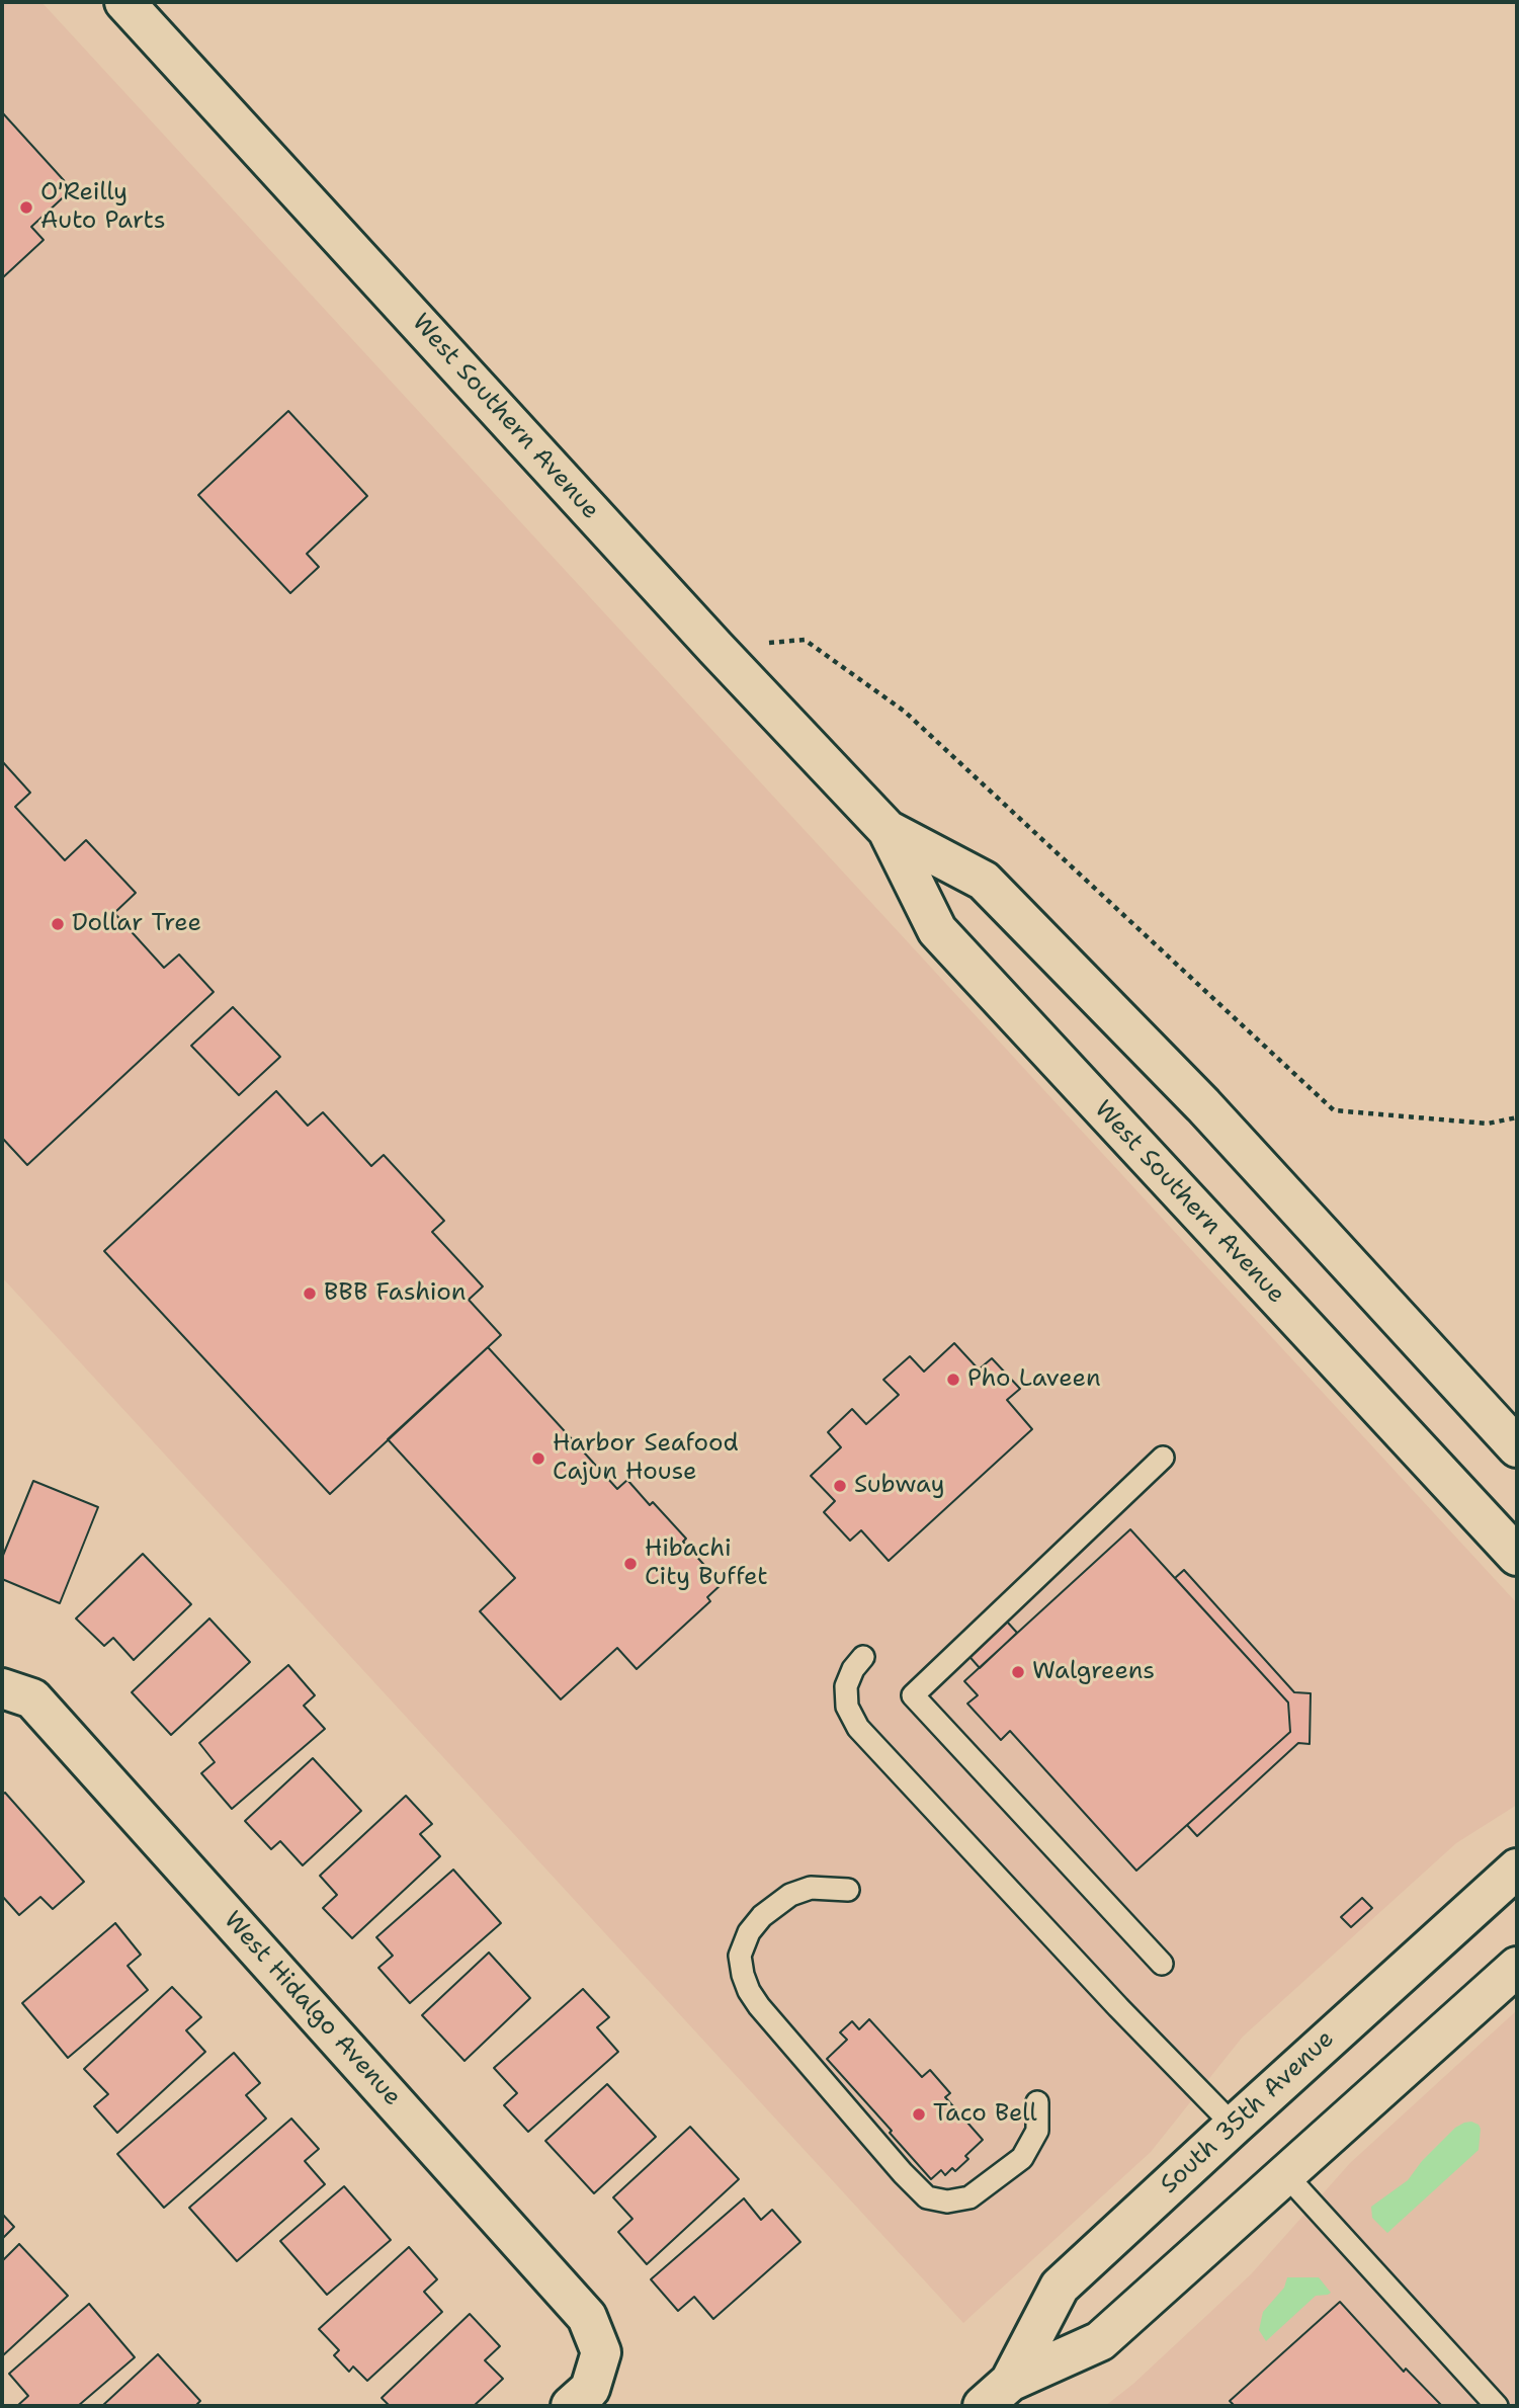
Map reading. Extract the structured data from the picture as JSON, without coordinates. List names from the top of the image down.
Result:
{
  "streets": {
    "main road": ["West Southern Avenue", "West Hidalgo Avenue", "South 35th Avenue"]
  },
  "places": [
    "O'Reilly Auto Parts",
    "Dollar Tree",
    "BBB Fashion",
    "Pho Laveen",
    "Harbor Seafood Cajun House",
    "Subway",
    "Hibachi City Buffet",
    "Walgreens",
    "Taco Bell"
  ]
}
